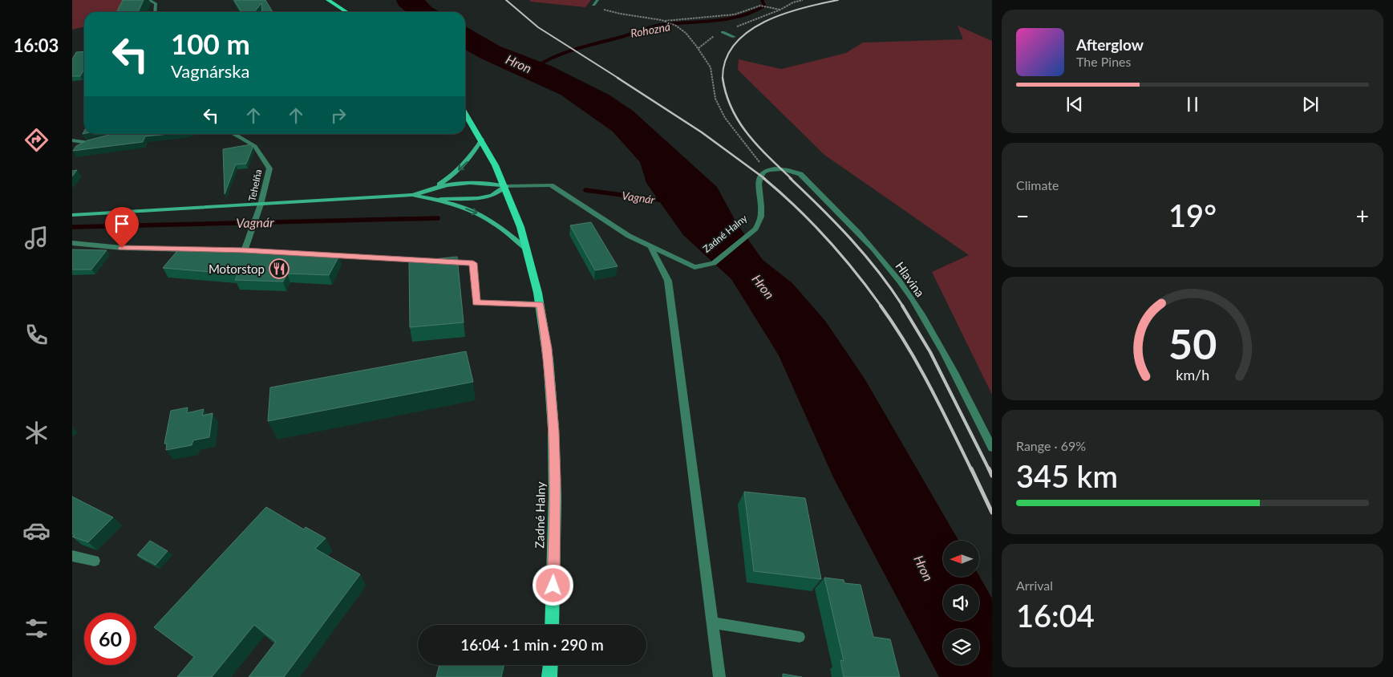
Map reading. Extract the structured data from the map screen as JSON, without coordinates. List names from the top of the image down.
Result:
{
  "streets": {
    "main road": ["Zadné Halny"],
    "street": ["Tehelňa", "Hlavina"]
  },
  "crossings": [
    ["Zadné Halny", "Hlavina"]
  ],
  "water": ["Rohozná", "Hron", "Vagnár"],
  "places": {
    "restaurant": ["Motorstop"]
  },
  "north": "left",
  "page": {
    "tabs": "16:03",
    "turn": ["100 m", "Vagnárska"],
    "song": ["Afterglow", "The Pines"],
    "tile": [
      "Climate",
      ["Range · 69%", "345 km"],
      ["Arrival", "16:04"]
    ],
    "heat": ["−", "19°", "+"],
    "limit": "60",
    "trip": "16:04 · 1 min · 290 m",
    "gauge": ["50", "km/h"]
  }
}
